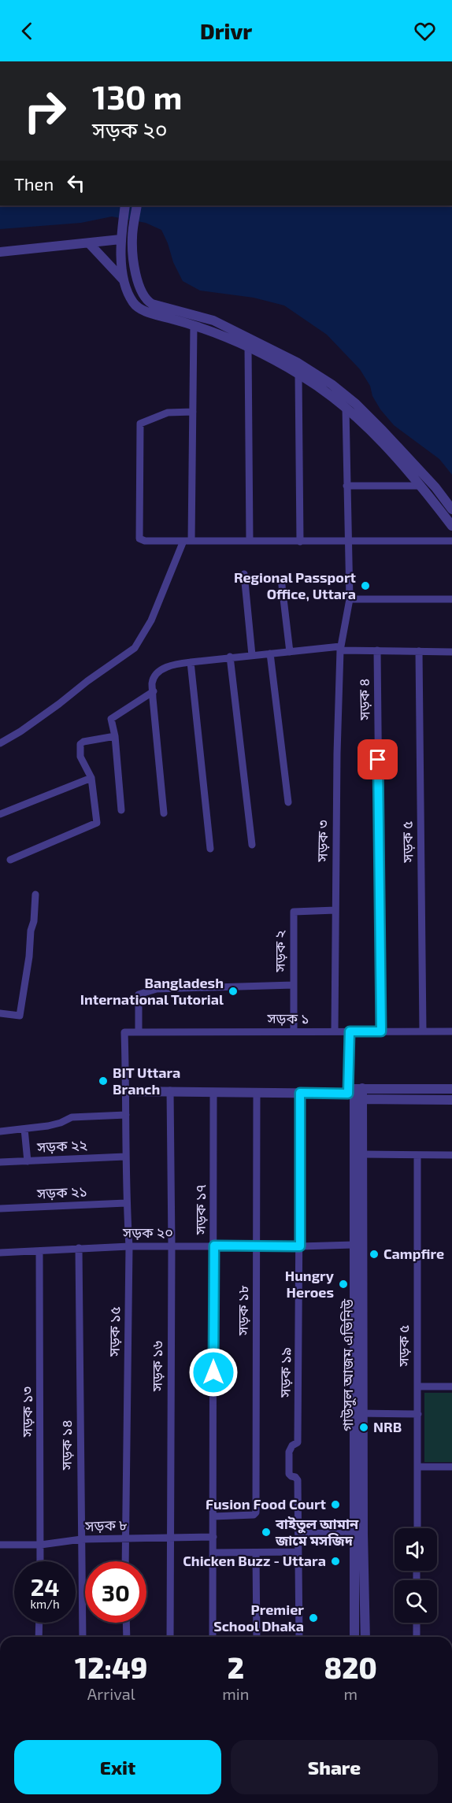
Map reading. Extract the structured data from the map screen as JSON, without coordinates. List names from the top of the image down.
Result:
{
  "streets": {
    "street": [
      "সড়ক ৪",
      "সড়ক ৩",
      "সড়ক ৫",
      "সড়ক ২",
      "সড়ক ১",
      "সড়ক ২২",
      "সড়ক ২১",
      "সড়ক ১৭",
      "সড়ক ২০",
      "সড়ক ১৮",
      "সড়ক ১৫",
      "গাউসুল আজম এভিনিউ",
      "সড়ক ১৬",
      "সড়ক ১৯",
      "সড়ক ১৩",
      "সড়ক ১৪",
      "সড়ক ৮"
    ]
  },
  "crossings": [
    ["সড়ক ৪", "সড়ক ১"],
    ["সড়ক ৩", "সড়ক ২"],
    ["সড়ক ৩", "সড়ক ১"],
    ["সড়ক ৫", "সড়ক ১"],
    ["সড়ক ২", "সড়ক ১"],
    ["সড়ক ১", "সড়ক ১৫"],
    ["সড়ক ২২", "সড়ক ১৫"],
    ["সড়ক ২১", "সড়ক ১৫"],
    ["সড়ক ১৭", "সড়ক ২০"],
    ["সড়ক ১৭", "সড়ক ১৮"],
    ["সড়ক ১৭", "সড়ক ৮"],
    ["সড়ক ২০", "সড়ক ১৮"],
    ["সড়ক ২০", "সড়ক ১৫"],
    ["সড়ক ২০", "গাউসুল আজম এভিনিউ"],
    ["সড়ক ২০", "সড়ক ১৬"],
    ["সড়ক ২০", "সড়ক ১৯"],
    ["সড়ক ২০", "সড়ক ১৩"],
    ["সড়ক ২০", "সড়ক ১৪"],
    ["সড়ক ১৫", "সড়ক ৮"],
    ["সড়ক ১৬", "সড়ক ৮"],
    ["সড়ক ১৩", "সড়ক ৮"],
    ["সড়ক ১৪", "সড়ক ৮"]
  ],
  "places": [
    "Regional Passport Office, Uttara",
    "Bangladesh International Tutorial",
    "BIT Uttara Branch",
    "Campfire",
    "Hungry Heroes",
    "NRB",
    "Fusion Food Court",
    "বাইতুল আমান জামে মসজিদ",
    "Chicken Buzz - Uttara",
    "Premier School Dhaka"
  ],
  "page": {
    "header": "Drivr",
    "turn": ["130 m", "সড়ক ২০"],
    "then": "Then",
    "speed": "24 km/h",
    "limit": "30",
    "eta": [
      "12:49",
      "Arrival",
      "2",
      "min",
      "820",
      "m"
    ],
    "buttons": ["Exit", "Share"]
  }
}
